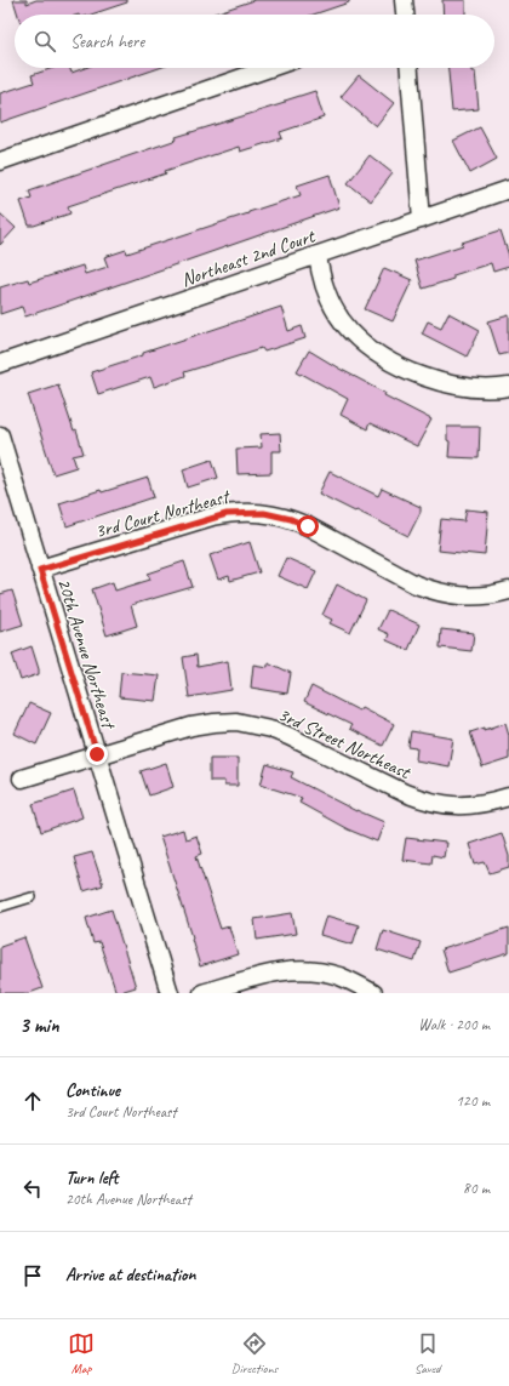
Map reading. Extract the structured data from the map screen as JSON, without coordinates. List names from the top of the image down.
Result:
{
  "streets": {
    "street": [
      "Northeast 2nd Court",
      "3rd Court Northeast",
      "20th Avenue Northeast",
      "3rd Street Northeast"
    ]
  },
  "crossings": [
    ["3rd Court Northeast", "20th Avenue Northeast"],
    ["20th Avenue Northeast", "3rd Street Northeast"]
  ],
  "page": {
    "search": "Search here",
    "heading": ["3 min", "Walk · 200 m"],
    "list": [
      ["Continue", "3rd Court Northeast", "120 m"],
      ["Turn left", "20th Avenue Northeast", "80 m"],
      "Arrive at destination"
    ],
    "nav": ["Map", "Directions", "Saved"]
  }
}
